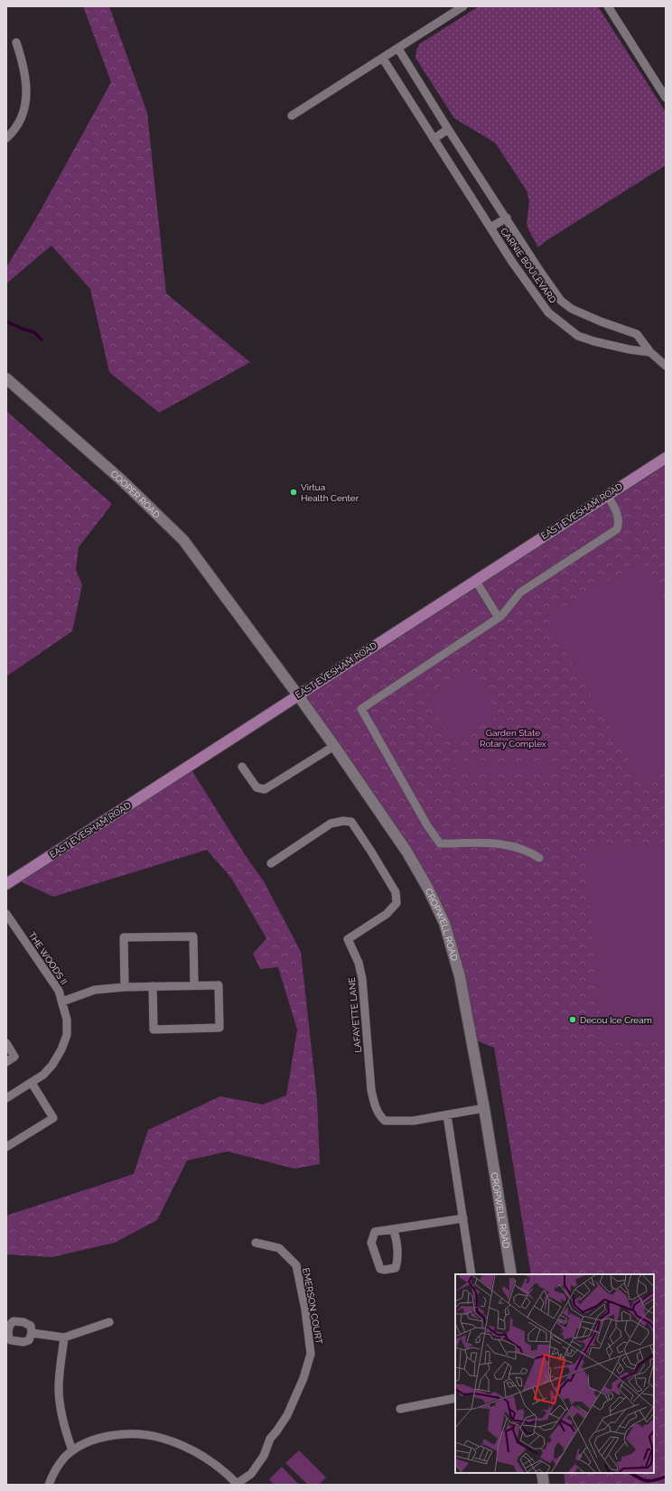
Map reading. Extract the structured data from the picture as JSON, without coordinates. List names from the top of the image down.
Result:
{
  "streets": {
    "main road": ["EAST EVESHAM ROAD"],
    "street": [
      "CARNIE BOULEVARD",
      "COOPER ROAD",
      "CROPWELL ROAD",
      "THE WOODS II",
      "LAFAYETTE LANE",
      "EMERSON COURT"
    ]
  },
  "crossings": [
    ["COOPER ROAD", "CROPWELL ROAD"],
    ["EAST EVESHAM ROAD", "CROPWELL ROAD"],
    ["CROPWELL ROAD", "LAFAYETTE LANE"]
  ],
  "parks": ["Garden State Rotary Complex"],
  "places": ["Virtua Health Center", "Decou Ice Cream"]
}
